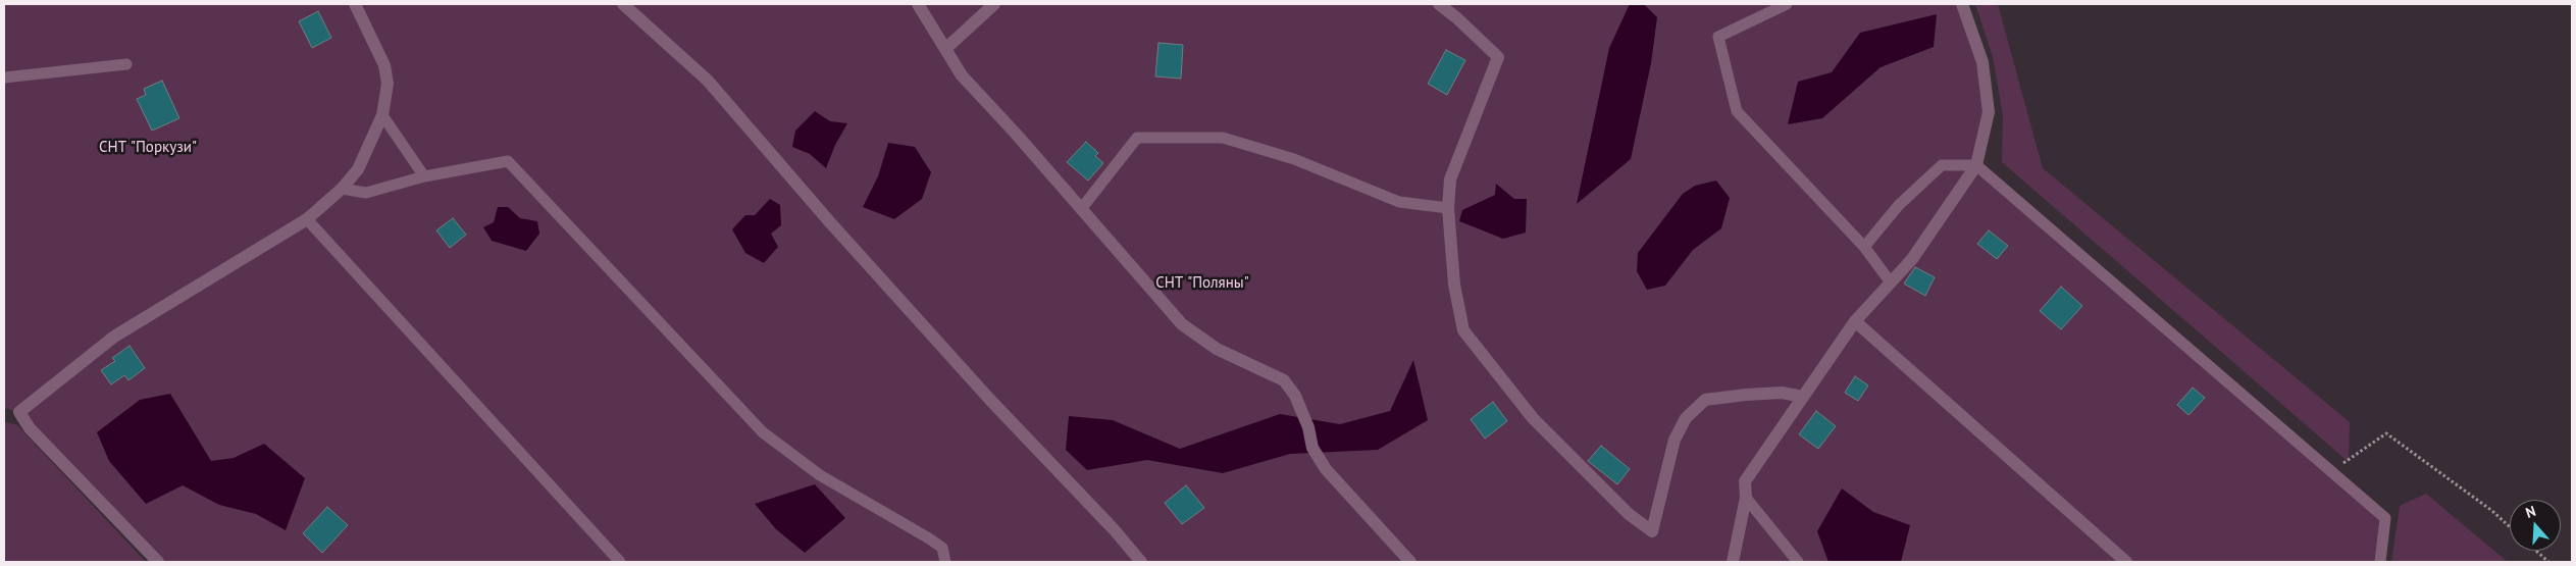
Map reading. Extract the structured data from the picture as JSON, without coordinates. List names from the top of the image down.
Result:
{
  "parks": ["СНТ \"Поркузи\"", "СНТ \"Поляны\""],
  "north": "top"
}
